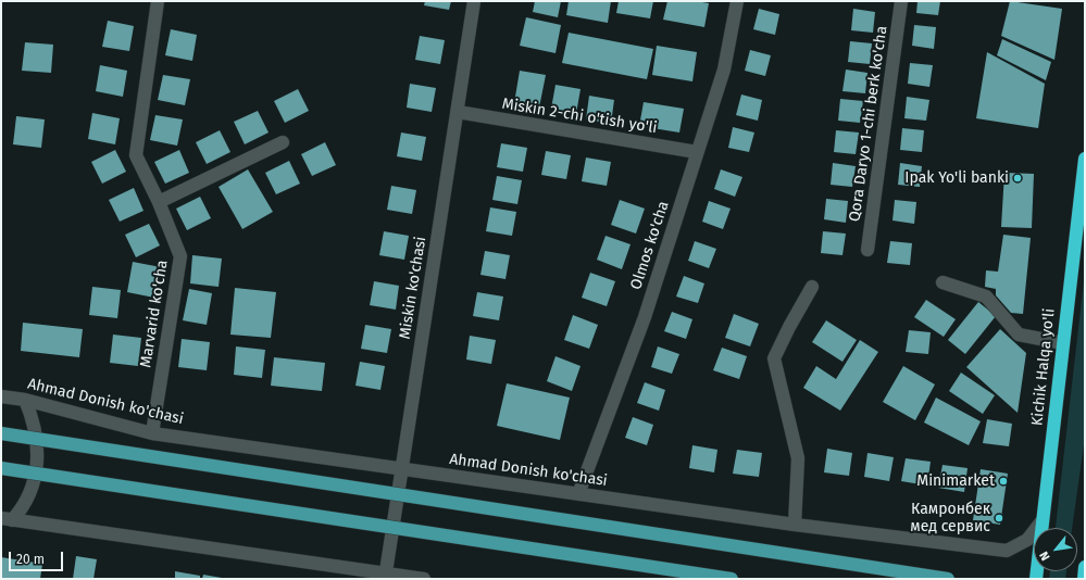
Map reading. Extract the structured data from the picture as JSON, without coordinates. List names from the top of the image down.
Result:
{
  "streets": {
    "highway": ["Kichik Halqa yo'li"],
    "street": [
      "Miskin 2-chi o'tish yo'li",
      "Qora Daryo 1-chi berk ko'cha",
      "Olmos ko'cha",
      "Miskin ko'chasi",
      "Marvarid ko'cha",
      "Ahmad Donish ko'chasi"
    ]
  },
  "crossings": [
    ["Miskin 2-chi o'tish yo'li", "Olmos ko'cha"],
    ["Miskin 2-chi o'tish yo'li", "Miskin ko'chasi"],
    ["Olmos ko'cha", "Ahmad Donish ko'chasi"],
    ["Miskin ko'chasi", "Ahmad Donish ko'chasi"],
    ["Marvarid ko'cha", "Ahmad Donish ko'chasi"],
    ["Kichik Halqa yo'li", "Ahmad Donish ko'chasi"]
  ],
  "places": ["Ipak Yo'li banki", "Minimarket", "Камронбек мед сервис"],
  "scale_bar": "20 m",
  "north": "bottom left"
}
